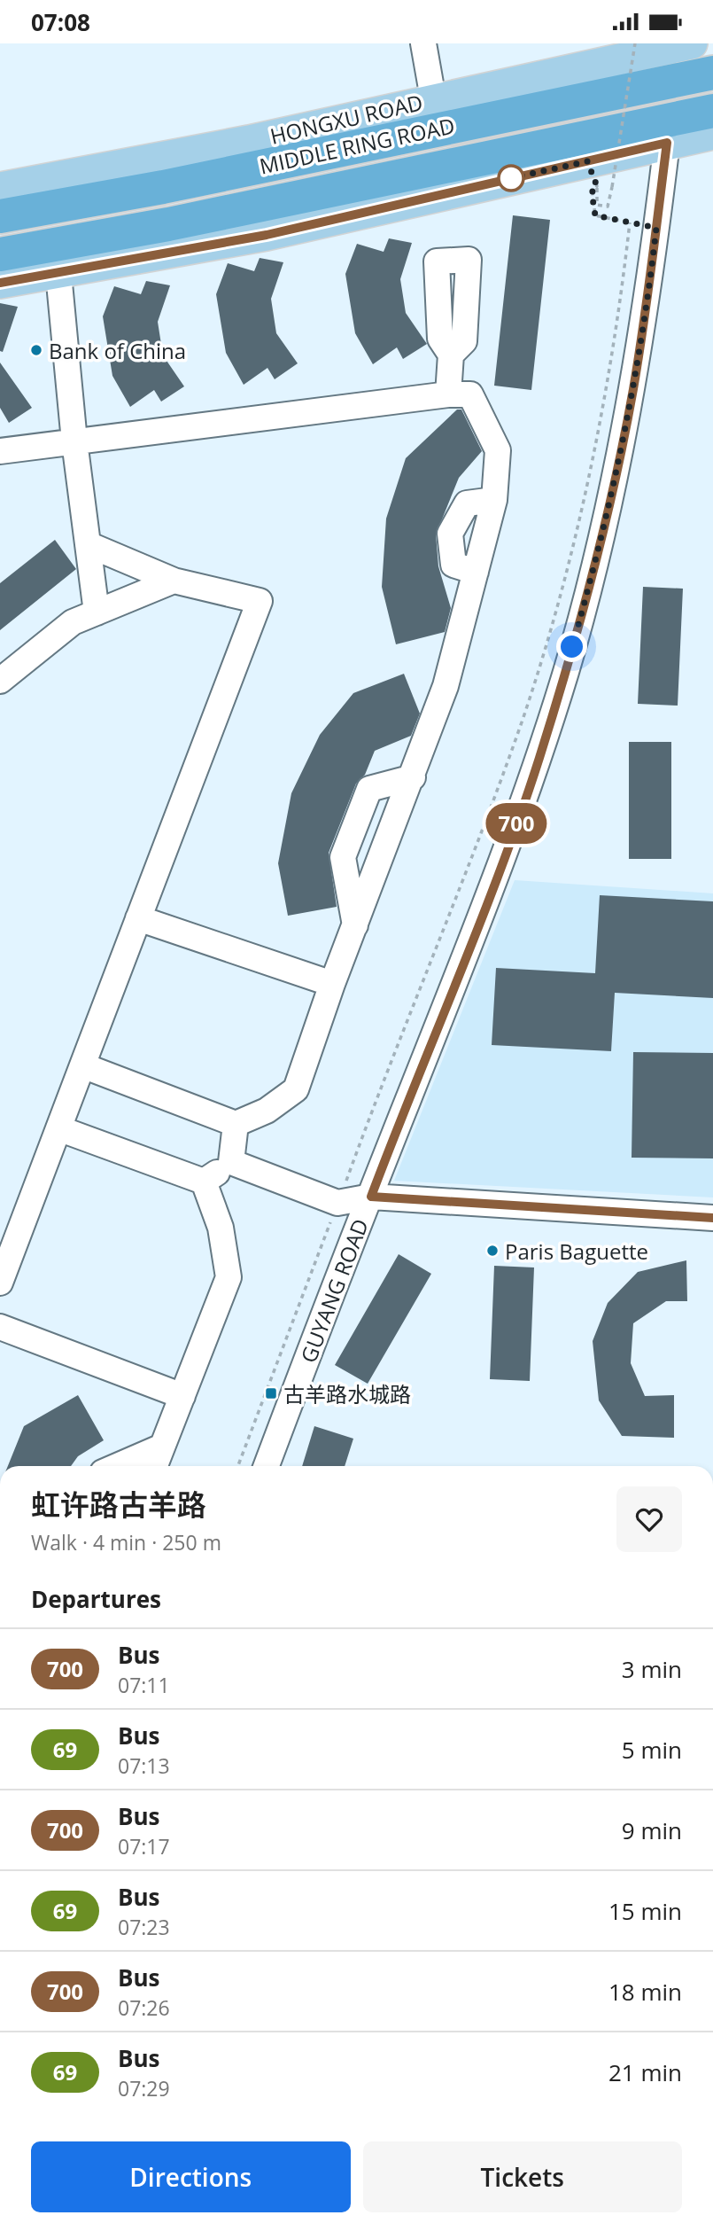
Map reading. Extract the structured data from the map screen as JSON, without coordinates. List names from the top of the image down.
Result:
{
  "streets": {
    "highway": ["MIDDLE RING ROAD"],
    "main road": ["HONGXU ROAD"],
    "street": ["GUYANG ROAD"]
  },
  "places": {
    "other": ["Bank of China", "Paris Baguette"],
    "transit": ["古羊路水城路"]
  },
  "lines": ["bus line 700"],
  "page": {
    "status": "07:08",
    "on_map": "700",
    "heading": [
      ["虹许路古羊路", "Walk · 4 min · 250 m"],
      "Departures"
    ],
    "list": [
      {
        "mark": "700",
        "name": "Bus",
        "note": "07:11",
        "value": "3 min"
      },
      {
        "mark": "69",
        "name": "Bus",
        "note": "07:13",
        "value": "5 min"
      },
      {
        "mark": "700",
        "name": "Bus",
        "note": "07:17",
        "value": "9 min"
      },
      {
        "mark": "69",
        "name": "Bus",
        "note": "07:23",
        "value": "15 min"
      },
      {
        "mark": "700",
        "name": "Bus",
        "note": "07:26",
        "value": "18 min"
      },
      {
        "mark": "69",
        "name": "Bus",
        "note": "07:29",
        "value": "21 min"
      }
    ],
    "buttons": ["Directions", "Tickets"]
  }
}
